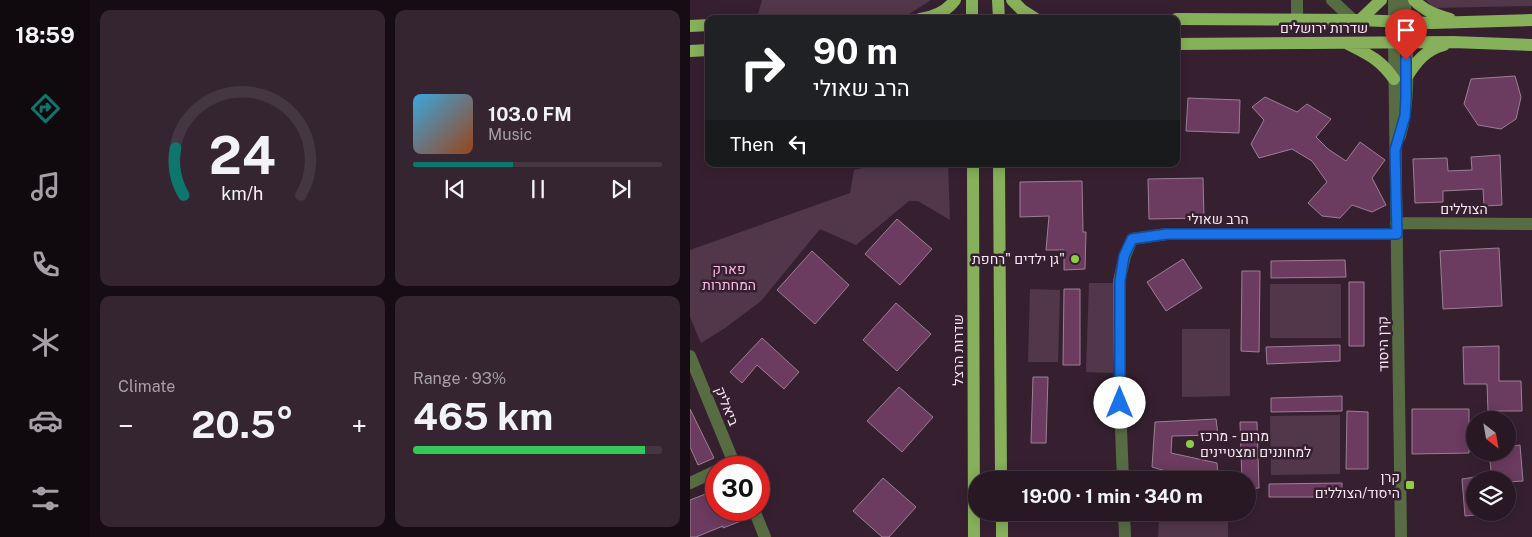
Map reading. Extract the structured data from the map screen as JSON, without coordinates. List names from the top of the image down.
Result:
{
  "streets": {
    "main road": ["שדרות ירושלים", "שדרות הרצל"],
    "street": [
      "הצוללים",
      "הרב שאולי",
      "קרן היסוד",
      "ביאליק"
    ]
  },
  "crossings": [
    ["שדרות ירושלים", "קרן היסוד"],
    ["הצוללים", "הרב שאולי"],
    ["הצוללים", "קרן היסוד"],
    ["הרב שאולי", "קרן היסוד"]
  ],
  "parks": ["פארק המחתרות"],
  "places": {
    "other": ["גן ילדים \"רחפת\"", "מרום - מרכז למחוננים ומצטיינים"],
    "transit": ["קרן היסוד/הצוללים"]
  },
  "north": "bottom right",
  "page": {
    "tabs": "18:59",
    "turn": ["90 m", "הרב שאולי"],
    "song": ["103.0 FM", "Music"],
    "then": "Then",
    "tile": [
      "Climate",
      ["Range · 93%", "465 km"]
    ],
    "heat": ["−", "20.5°", "+"],
    "limit": "30",
    "trip": "19:00 · 1 min · 340 m",
    "gauge": ["24", "km/h"]
  }
}
